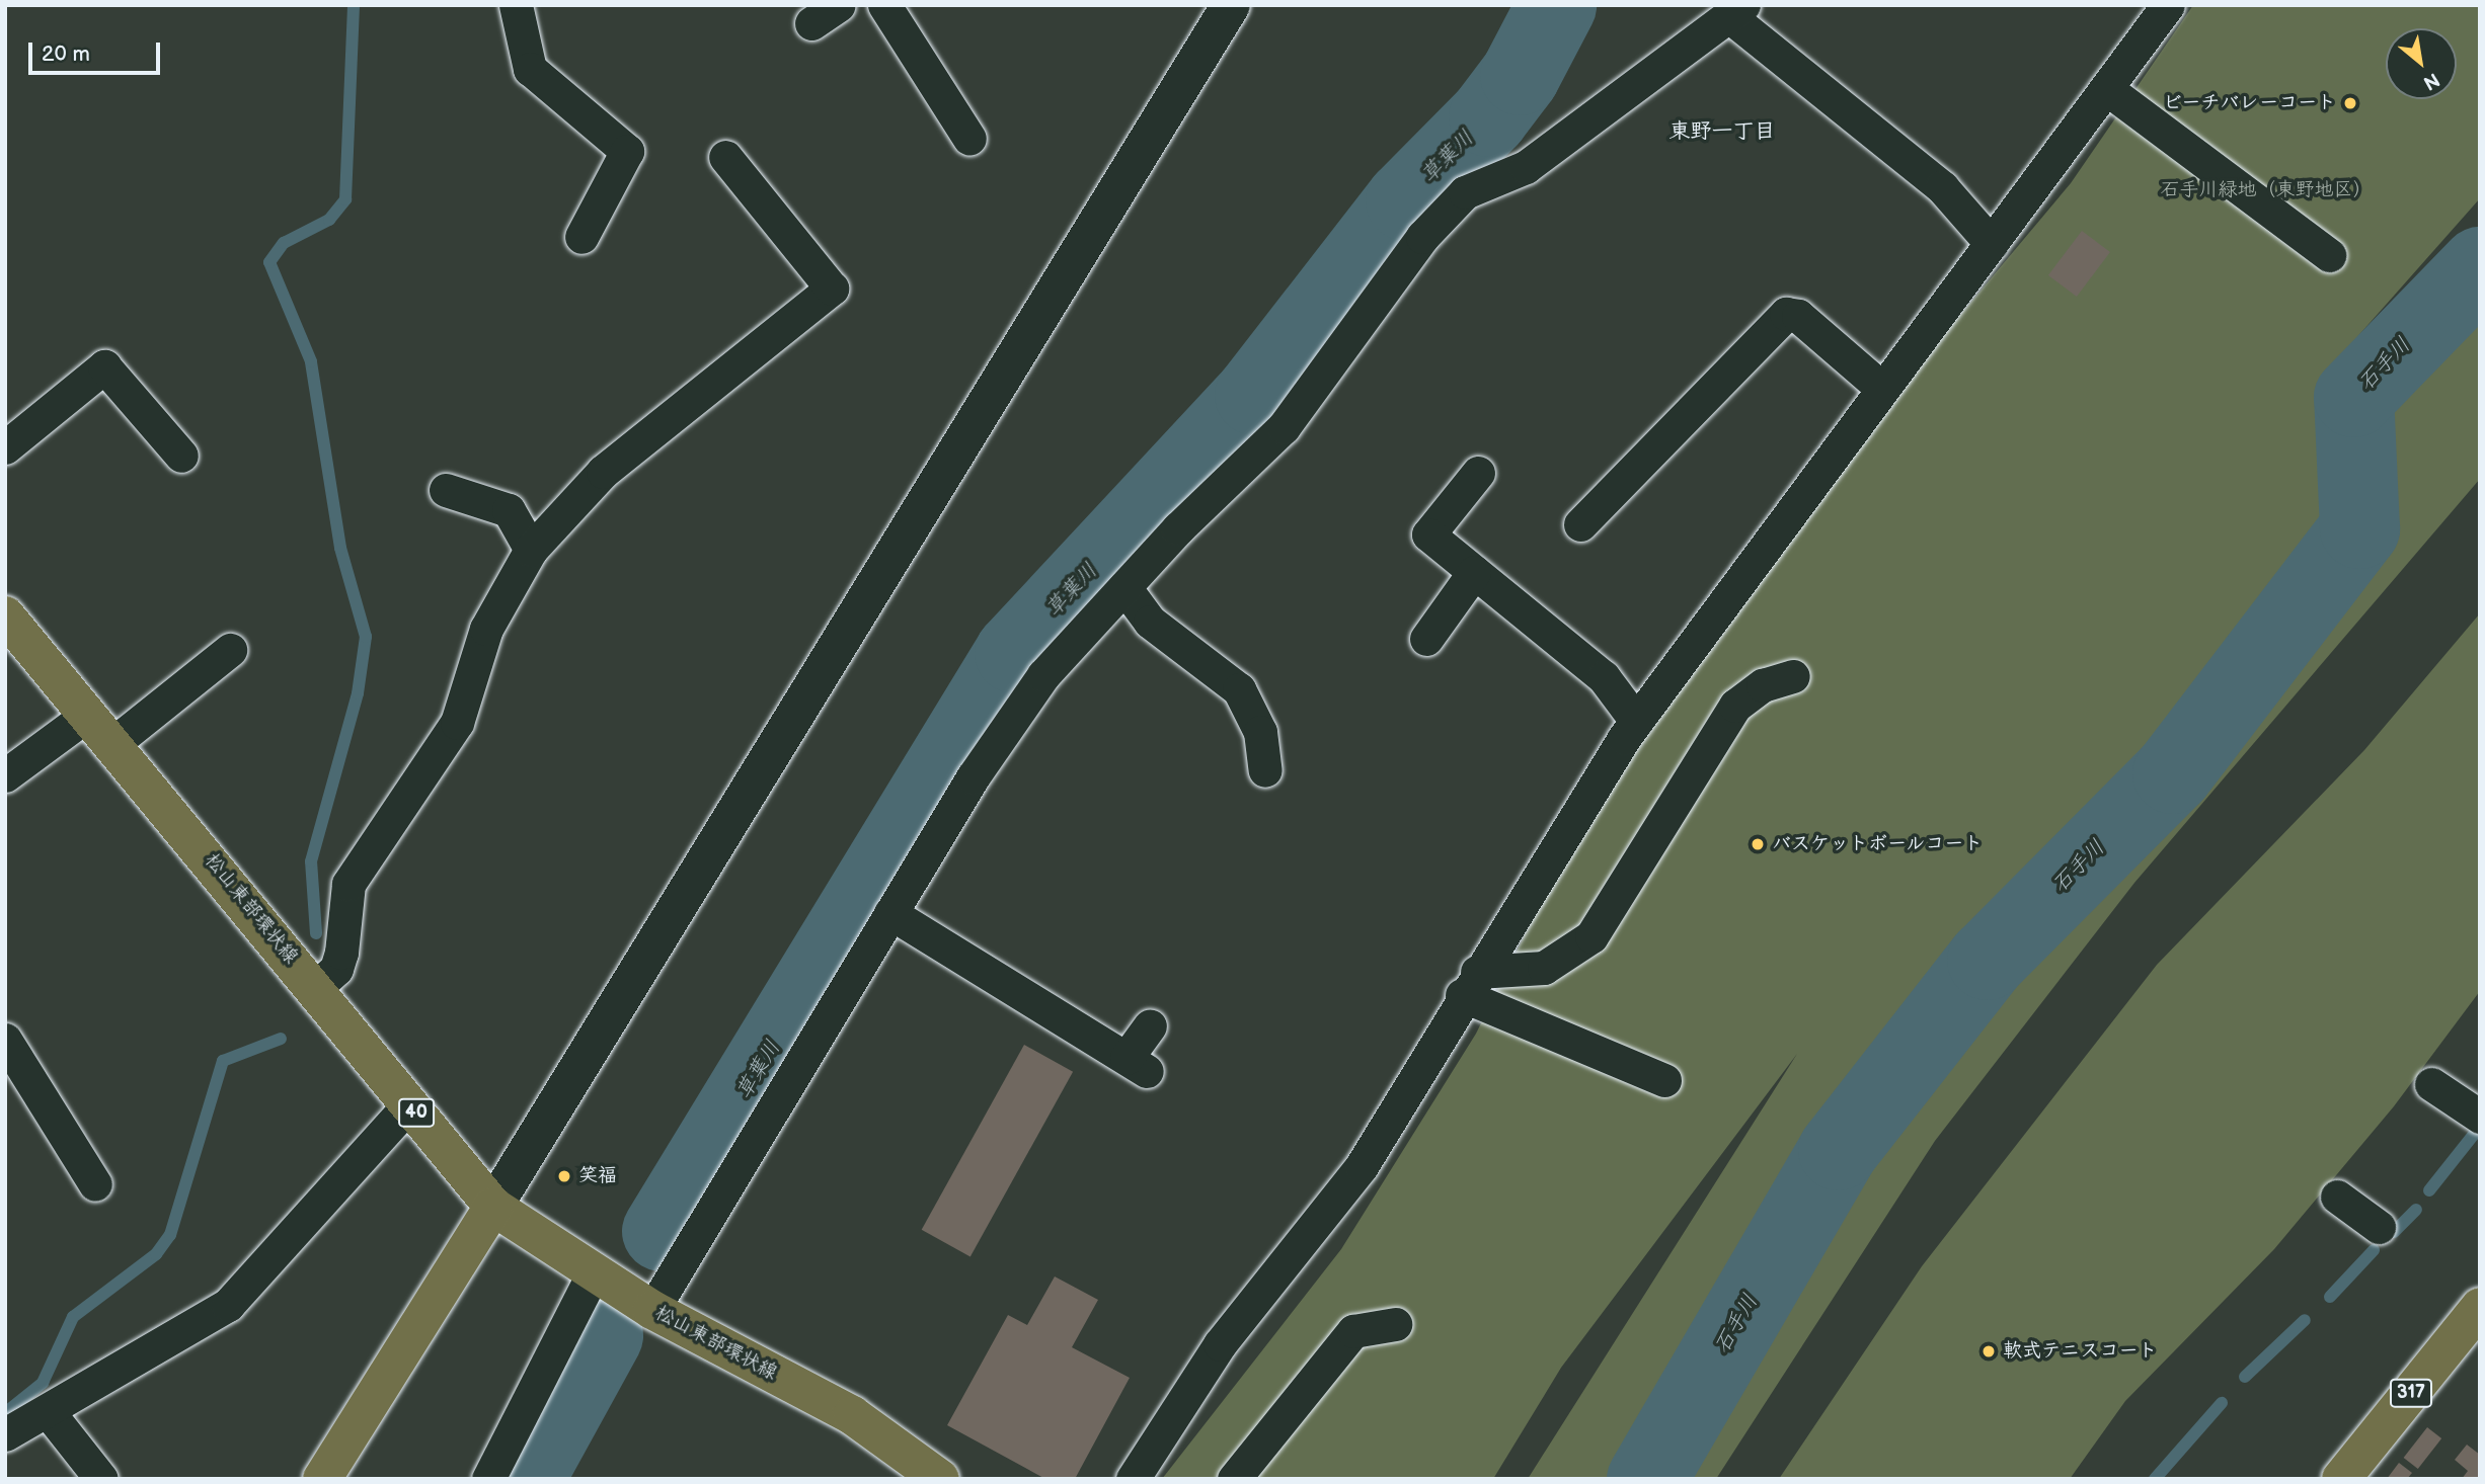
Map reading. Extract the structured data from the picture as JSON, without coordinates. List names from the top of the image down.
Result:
{
  "streets": {
    "main road": ["松山東部環状線", "40", "317"]
  },
  "districts": ["東野一丁目"],
  "water": ["草葉川", "石手川"],
  "parks": ["石手川緑地（東野地区）"],
  "places": [
    "ビーチバレーコート",
    "バスケットボールコート",
    "笑福",
    "軟式テニスコート"
  ],
  "scale_bar": "20 m",
  "north": "bottom right"
}
